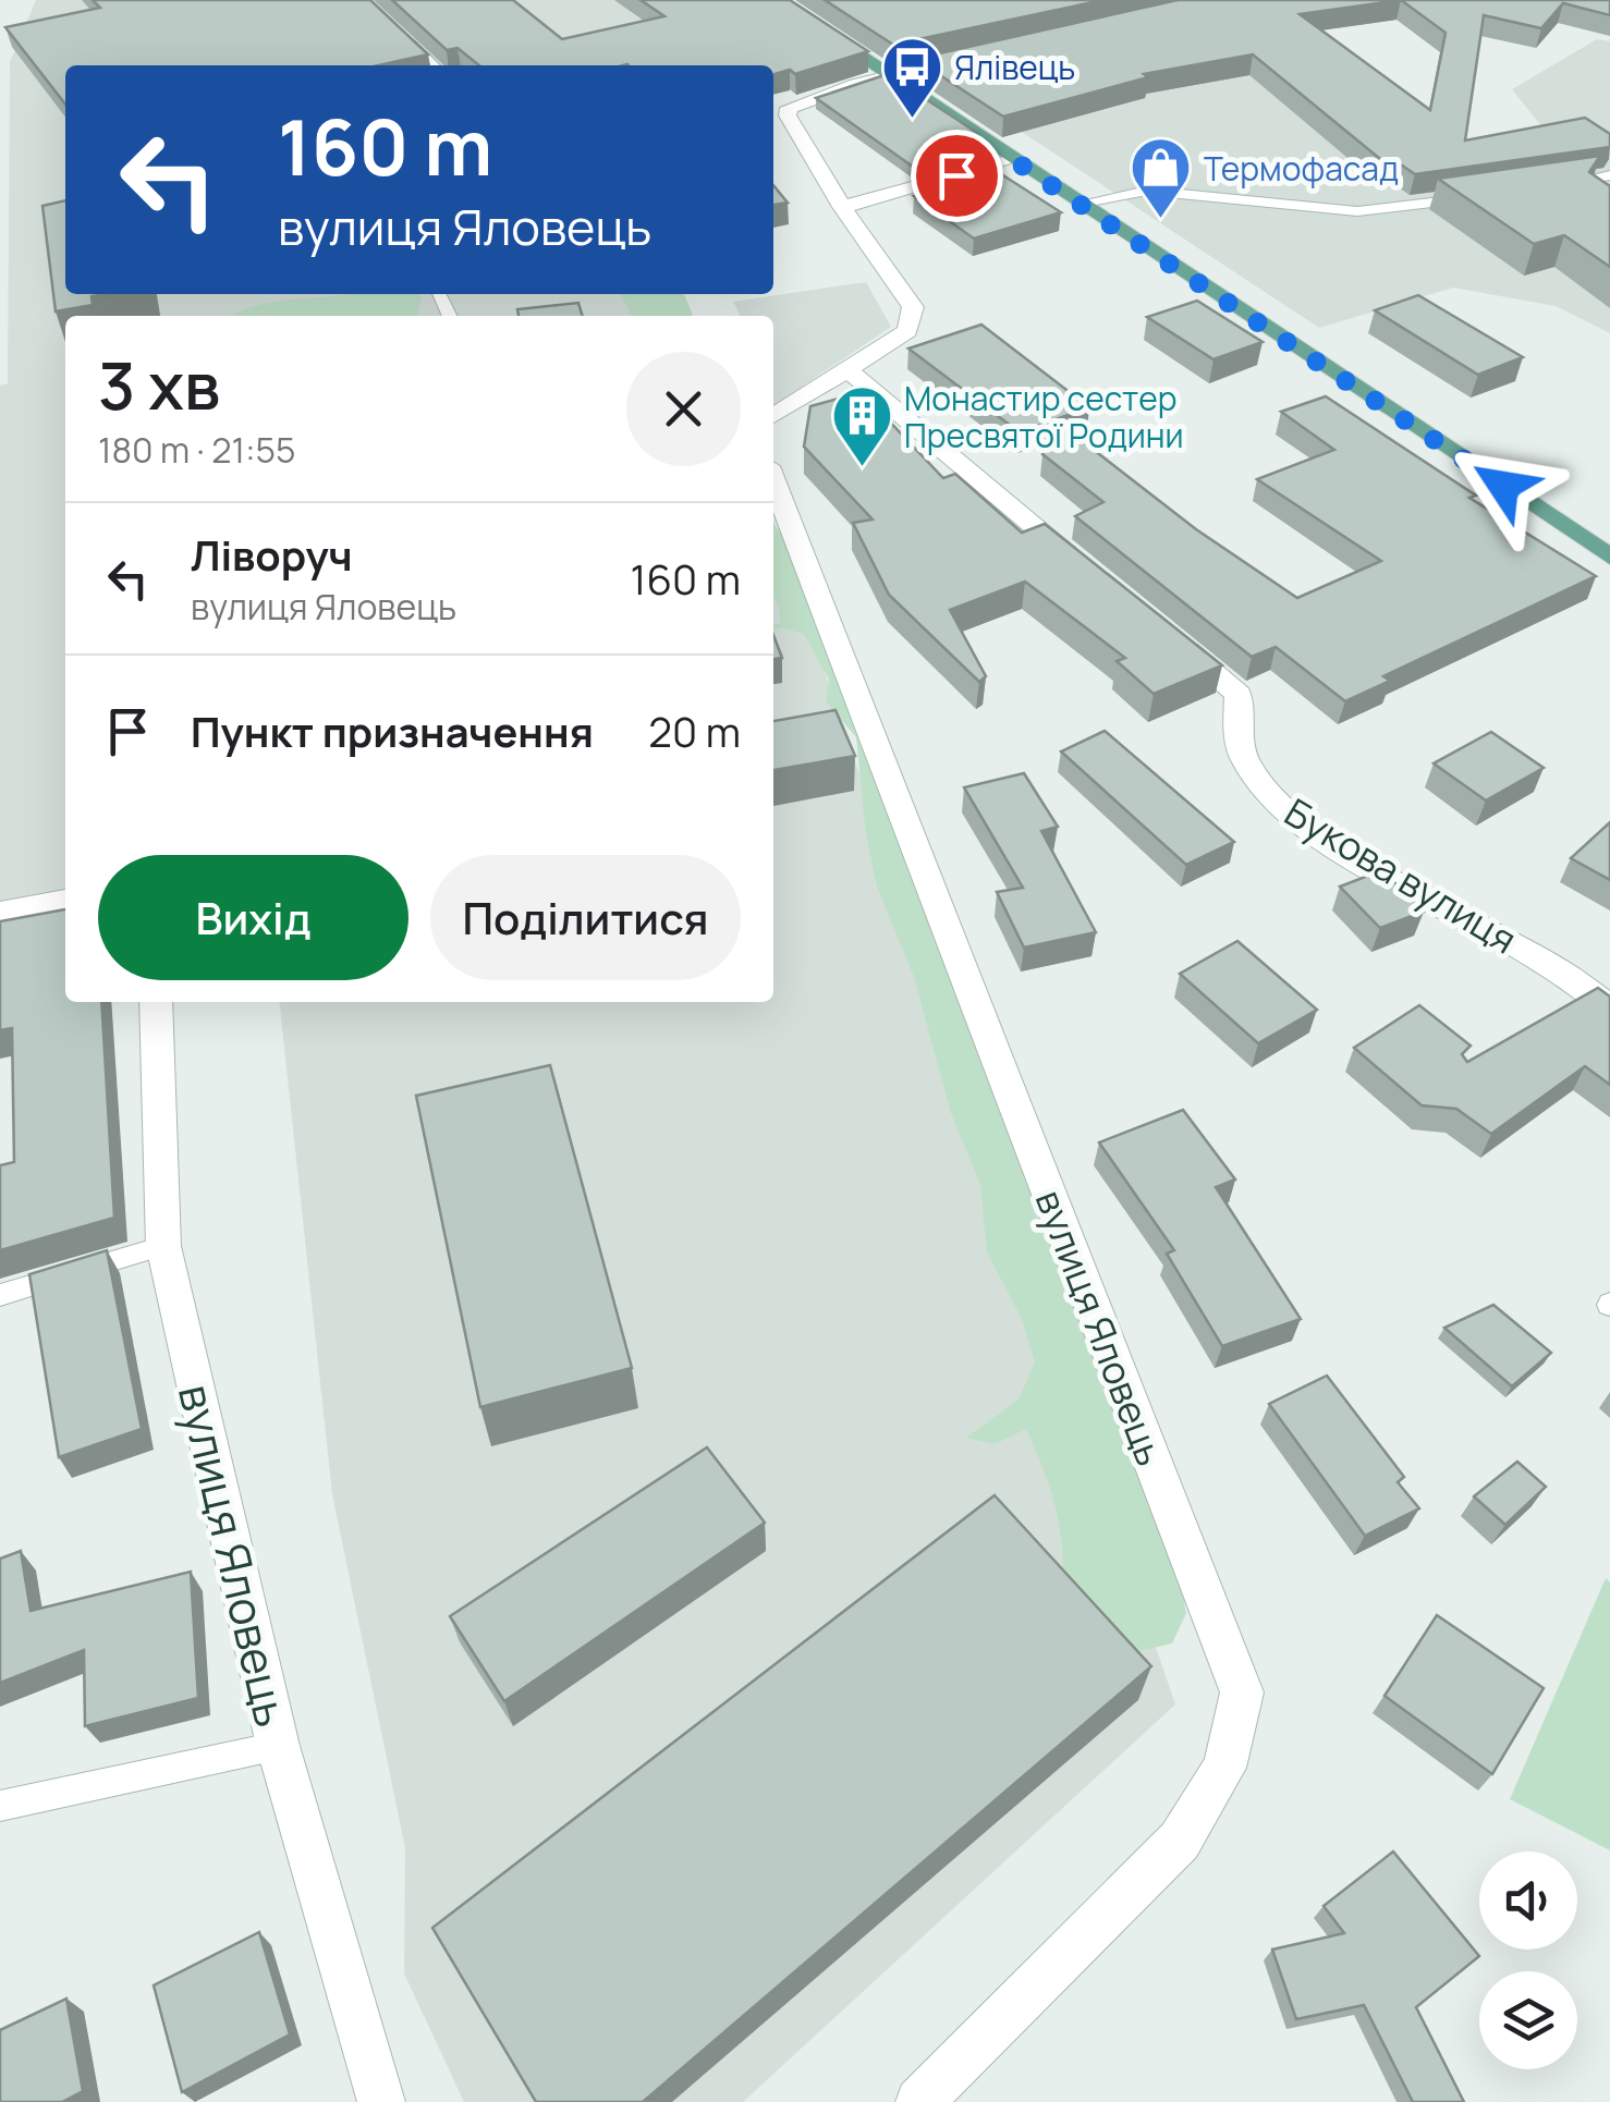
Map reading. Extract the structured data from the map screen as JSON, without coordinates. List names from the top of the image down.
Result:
{
  "streets": {
    "street": ["Букова вулиця", "вулиця Яловець"]
  },
  "places": {
    "bus stop": ["Ялівець"],
    "shop": ["Термофасад"],
    "building": ["Монастир сестер Пресвятої Родини"]
  },
  "page": {
    "turn": ["160 m", "вулиця Яловець"],
    "heading": ["3 хв", "180 m · 21:55"],
    "list": [
      {
        "name": "Ліворуч",
        "note": "вулиця Яловець",
        "value": "160 m"
      },
      {
        "name": "Пункт призначення",
        "value": "20 m"
      }
    ],
    "buttons": ["Вихід", "Поділитися"]
  }
}
